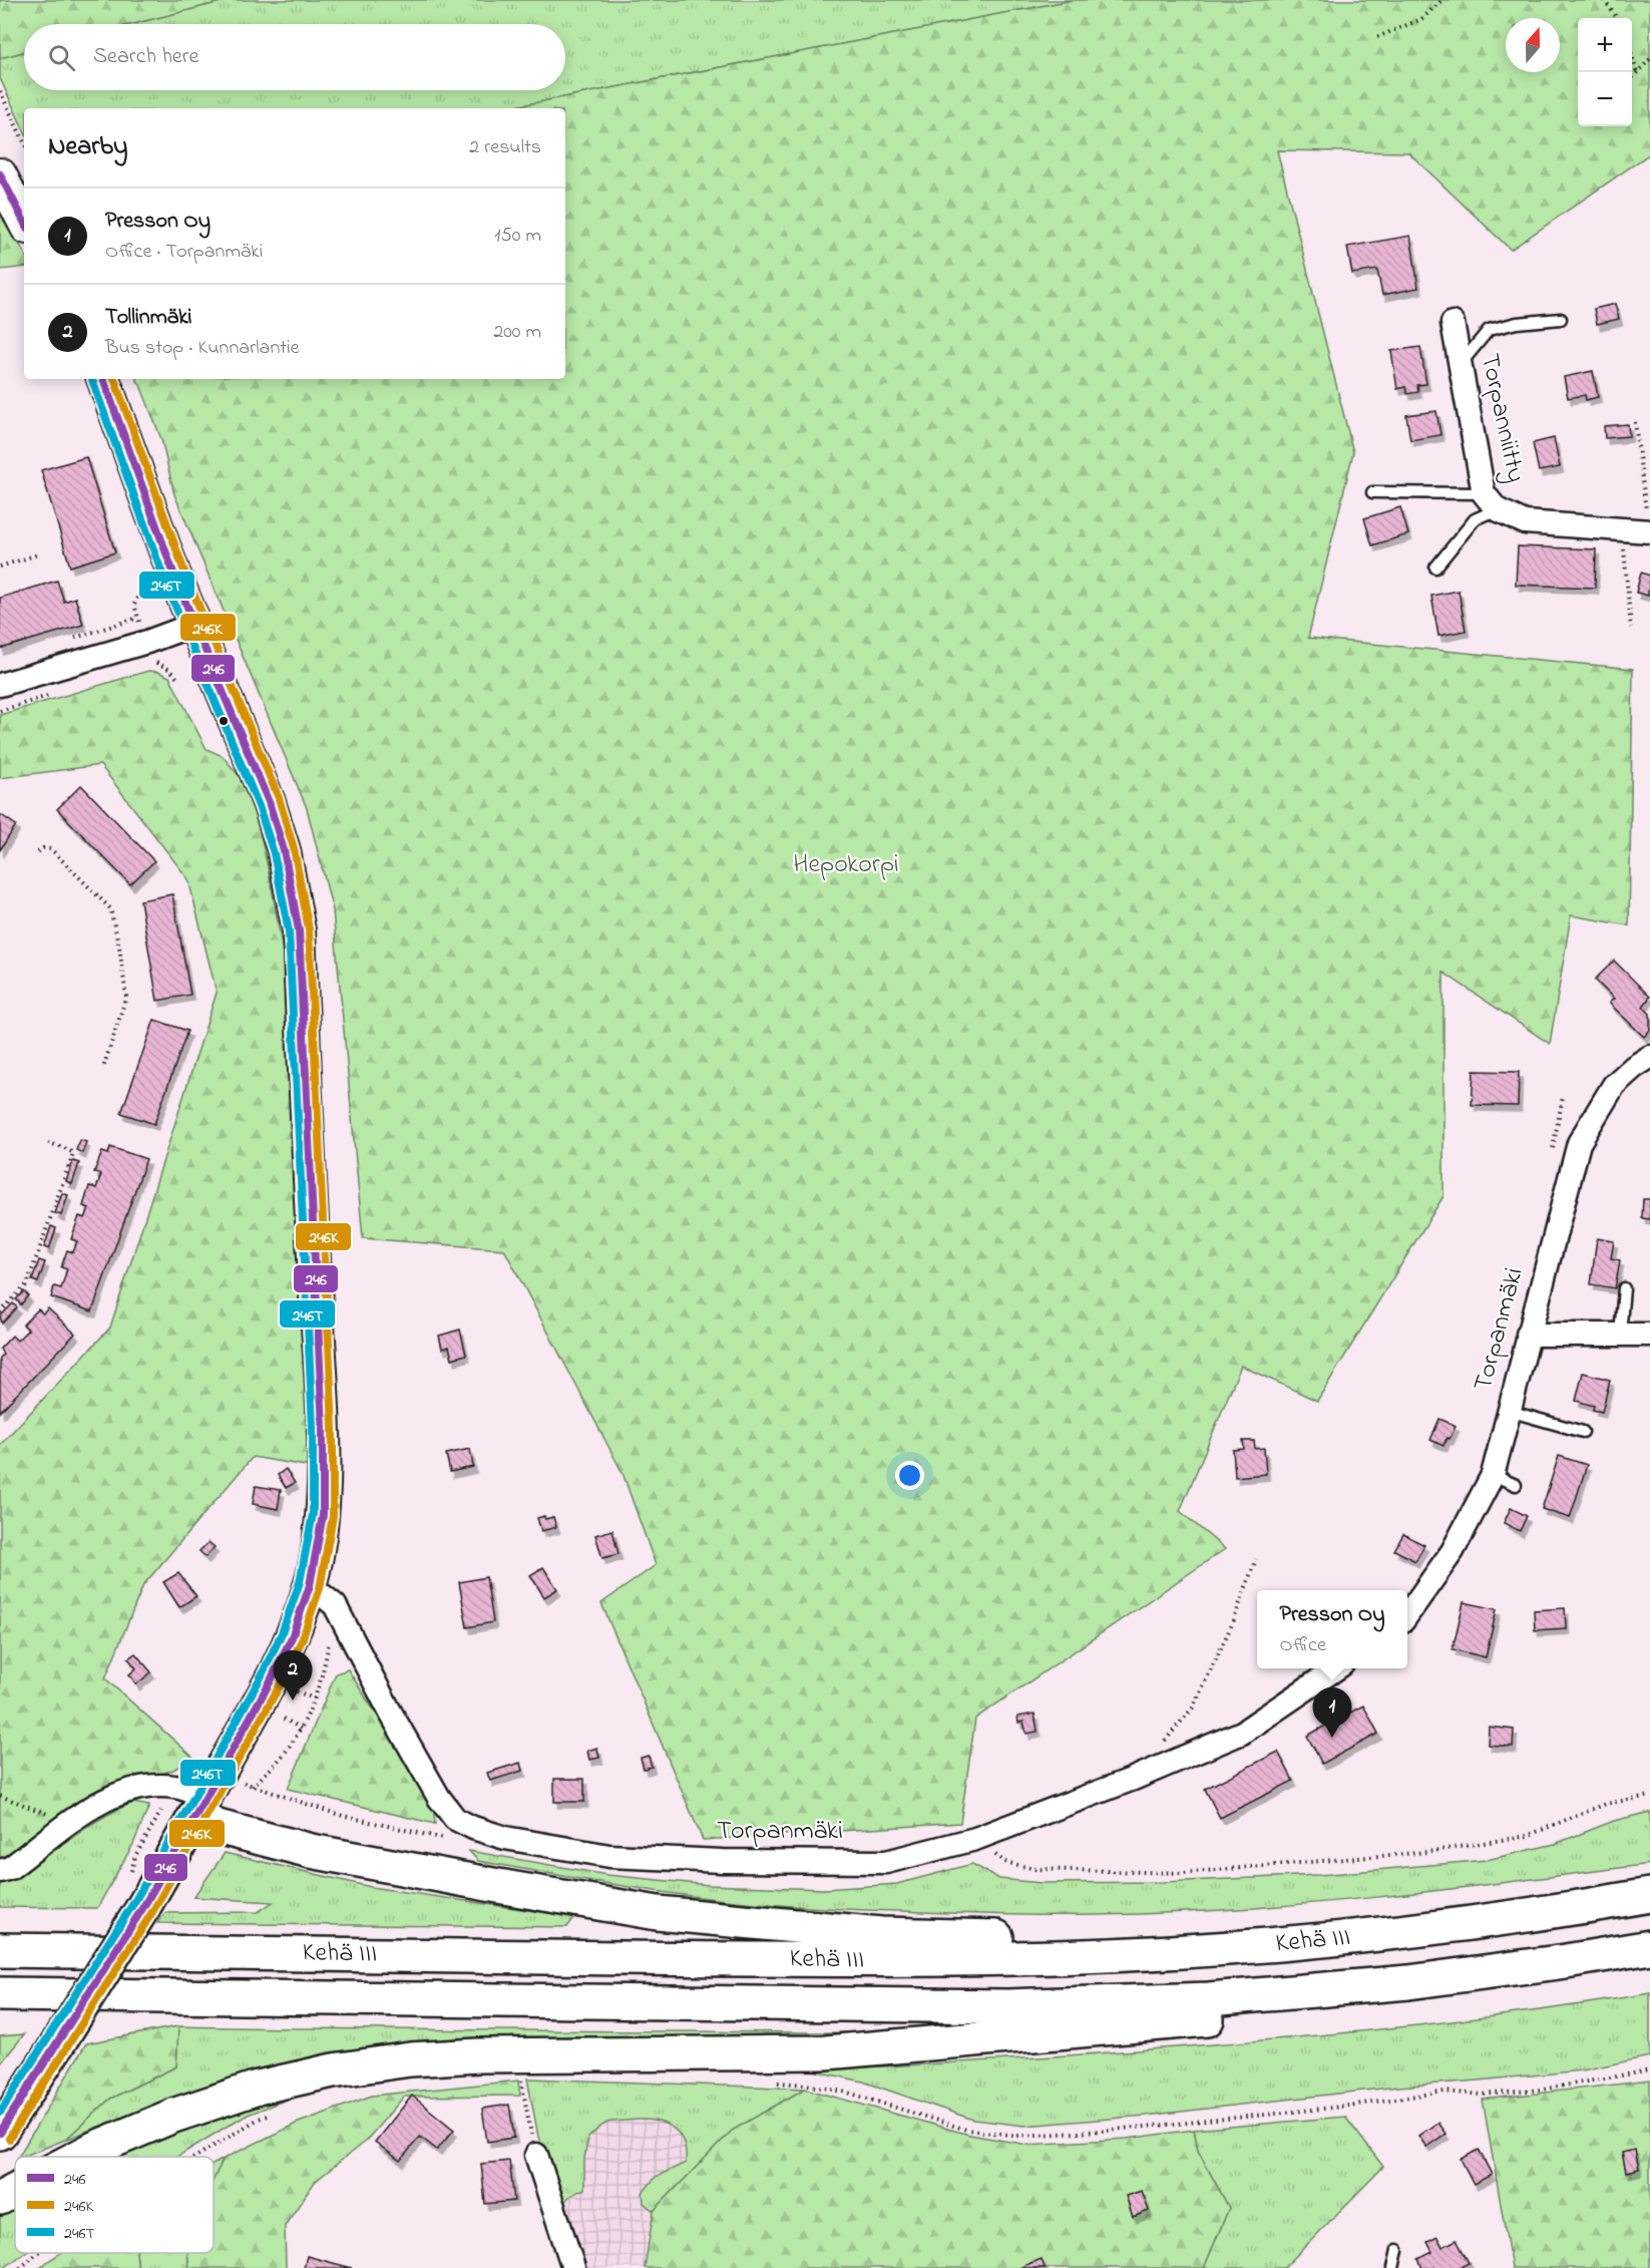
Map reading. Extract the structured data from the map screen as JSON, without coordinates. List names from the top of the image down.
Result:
{
  "streets": {
    "main road": ["Kehä III"],
    "street": ["Torpanniitty", "Torpanmäki"]
  },
  "parks": ["Hepokorpi"],
  "lines": ["transit line 246", "transit line 246K", "transit line 246T"],
  "legend": ["246", "246K", "246T"],
  "north": "top",
  "page": {
    "map_buttons": ["+", "−"],
    "search": "Search here",
    "heading": ["Nearby", "2 results"],
    "list": [
      {
        "mark": "1",
        "name": "Presson Oy",
        "note": "Office · Torpanmäki",
        "value": "150 m"
      },
      {
        "mark": "2",
        "name": "Tollinmäki",
        "note": "Bus stop · Kunnarlantie",
        "value": "200 m"
      }
    ],
    "popup": ["Presson Oy", "Office"],
    "pins": ["2", "1"]
  }
}
